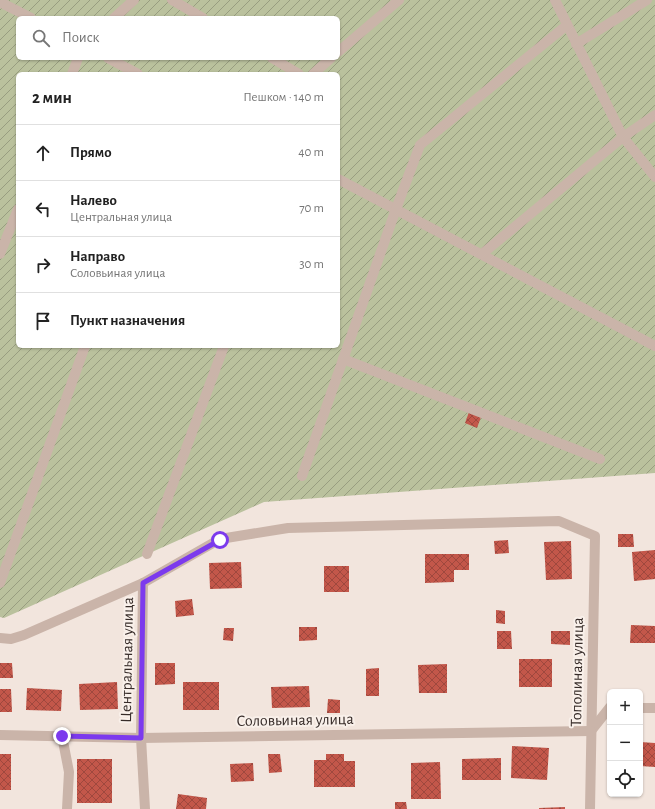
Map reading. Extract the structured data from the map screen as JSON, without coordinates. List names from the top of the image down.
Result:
{
  "streets": {
    "street": ["Центральная улица", "Тополиная улица", "Соловьиная улица"]
  },
  "crossings": [
    ["Центральная улица", "Тополиная улица"],
    ["Центральная улица", "Соловьиная улица"],
    ["Тополиная улица", "Соловьиная улица"]
  ],
  "page": {
    "search": "Поиск",
    "heading": ["2 мин", "Пешком · 140 m"],
    "list": [
      ["Прямо", "40 m"],
      ["Налево", "Центральная улица", "70 m"],
      ["Направо", "Соловьиная улица", "30 m"],
      "Пункт назначения"
    ],
    "map_buttons": ["+", "−"]
  }
}
